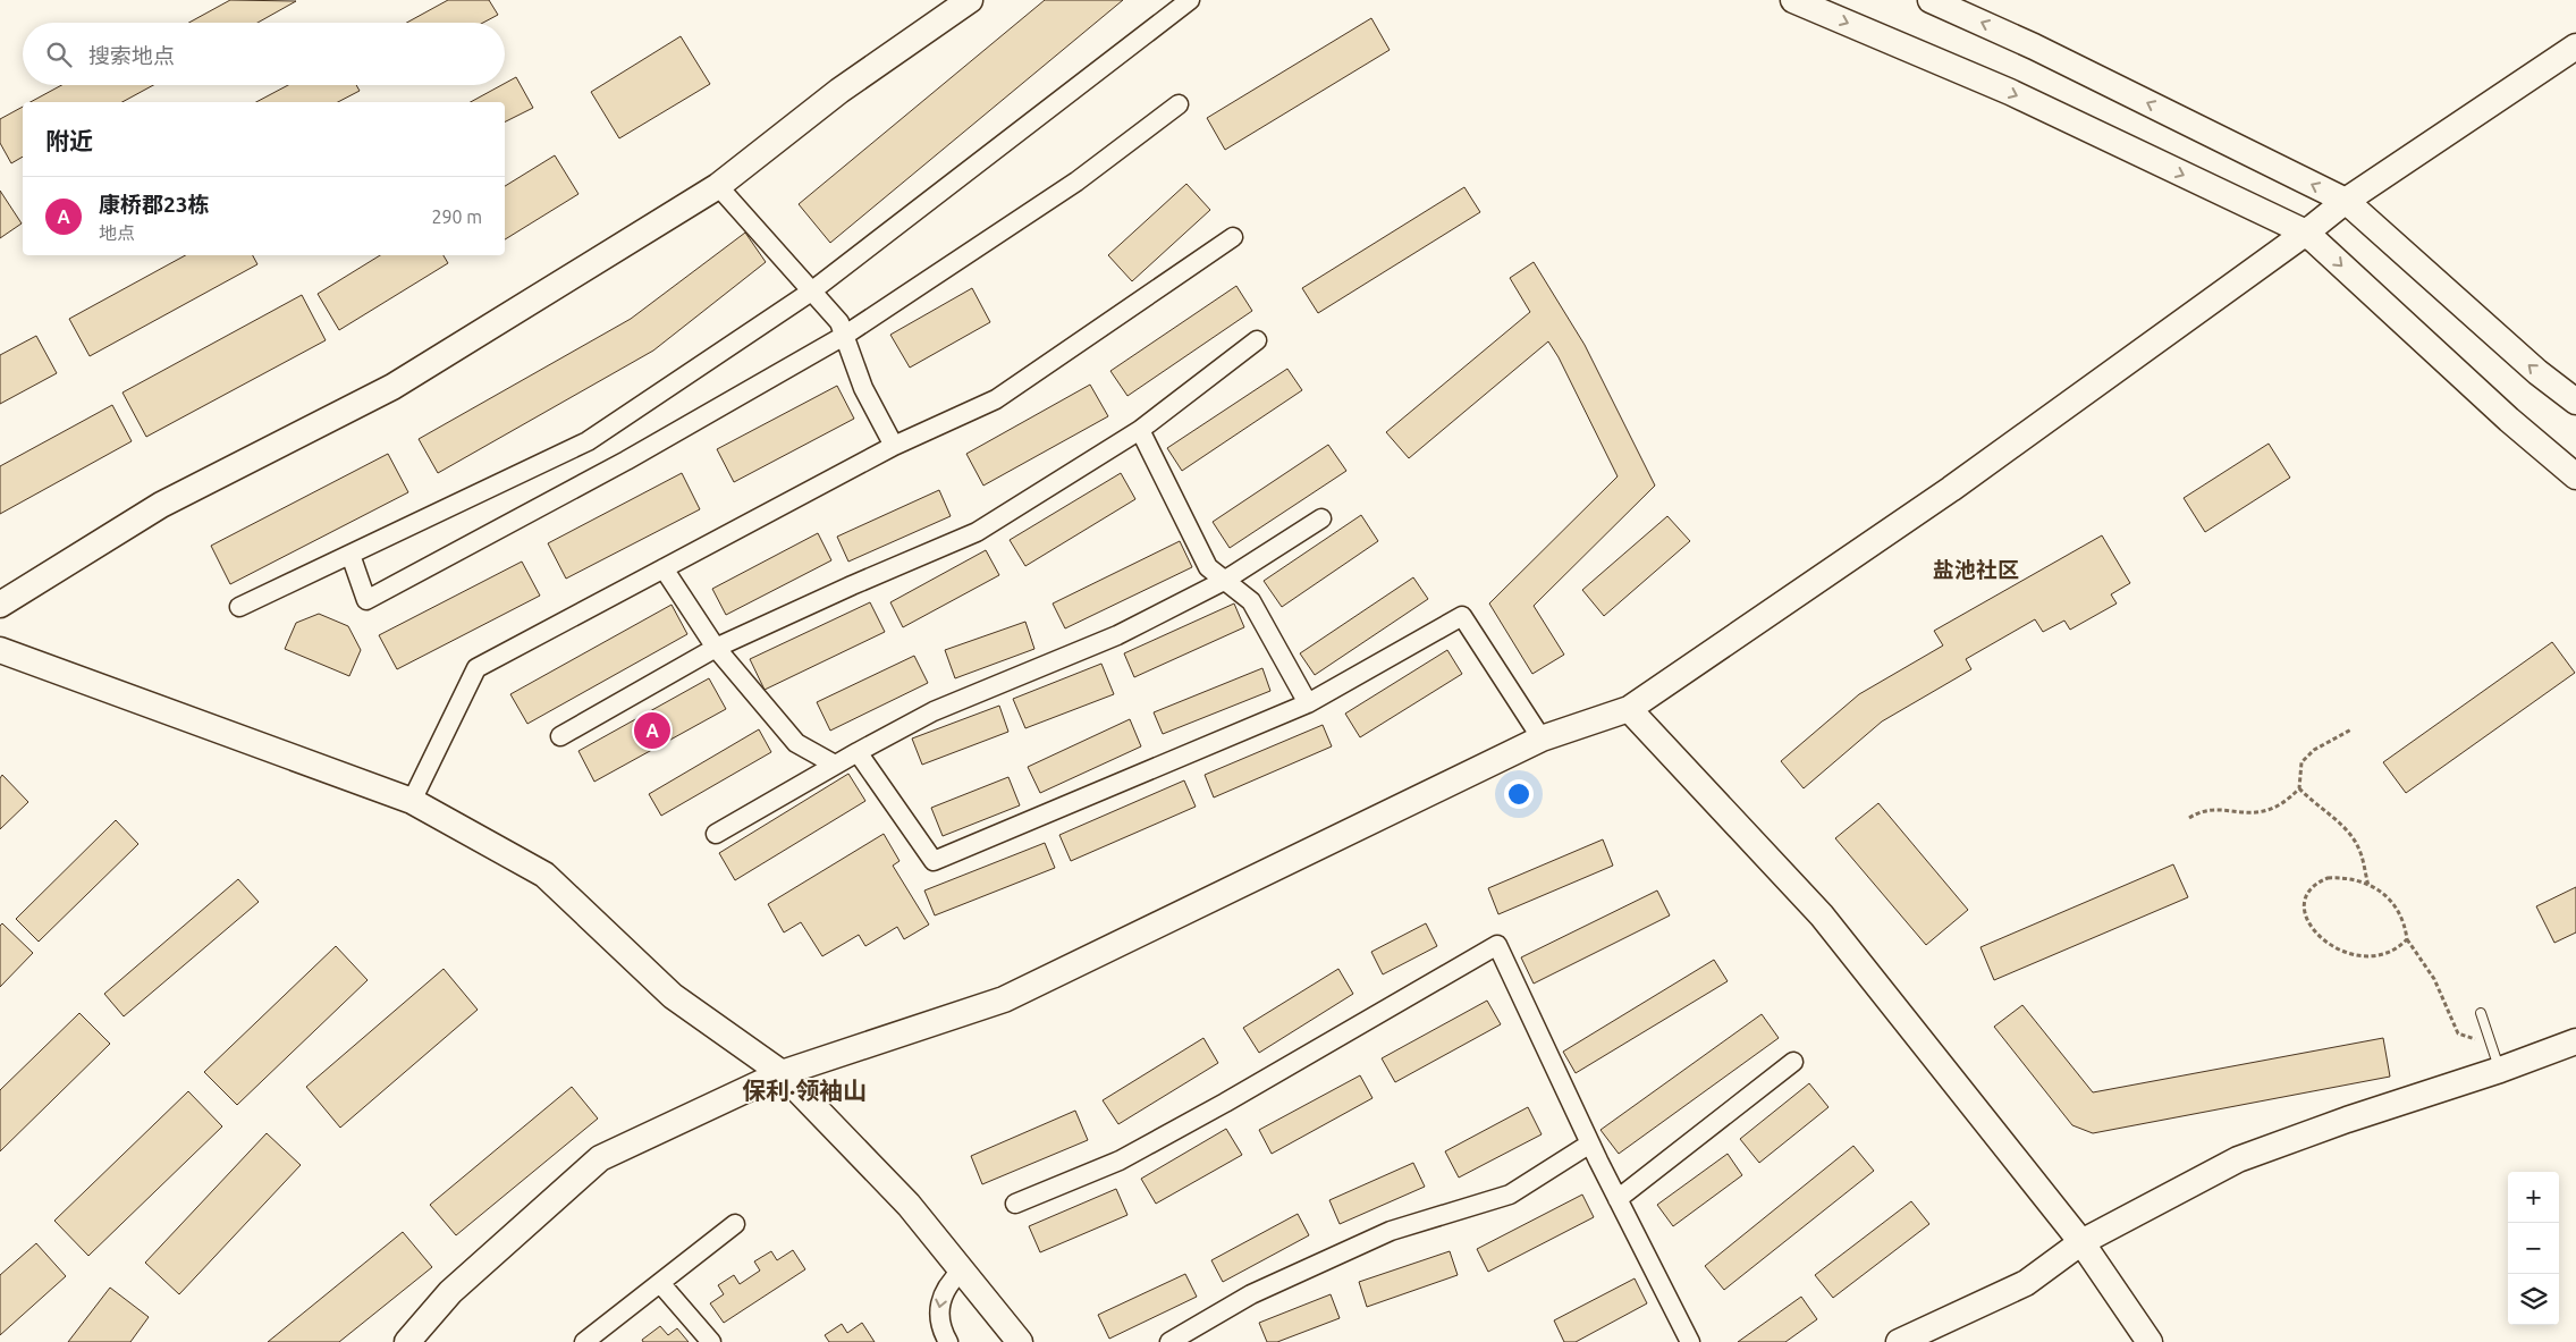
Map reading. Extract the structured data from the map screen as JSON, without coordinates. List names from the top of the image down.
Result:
{
  "districts": ["盐池社区", "保利·领袖山"],
  "page": {
    "search": "搜索地点",
    "heading": "附近",
    "list": [
      {
        "mark": "A",
        "name": "康桥郡23栋",
        "note": "地点",
        "value": "290 m"
      }
    ],
    "pins": "A",
    "map_buttons": ["+", "−"]
  }
}
